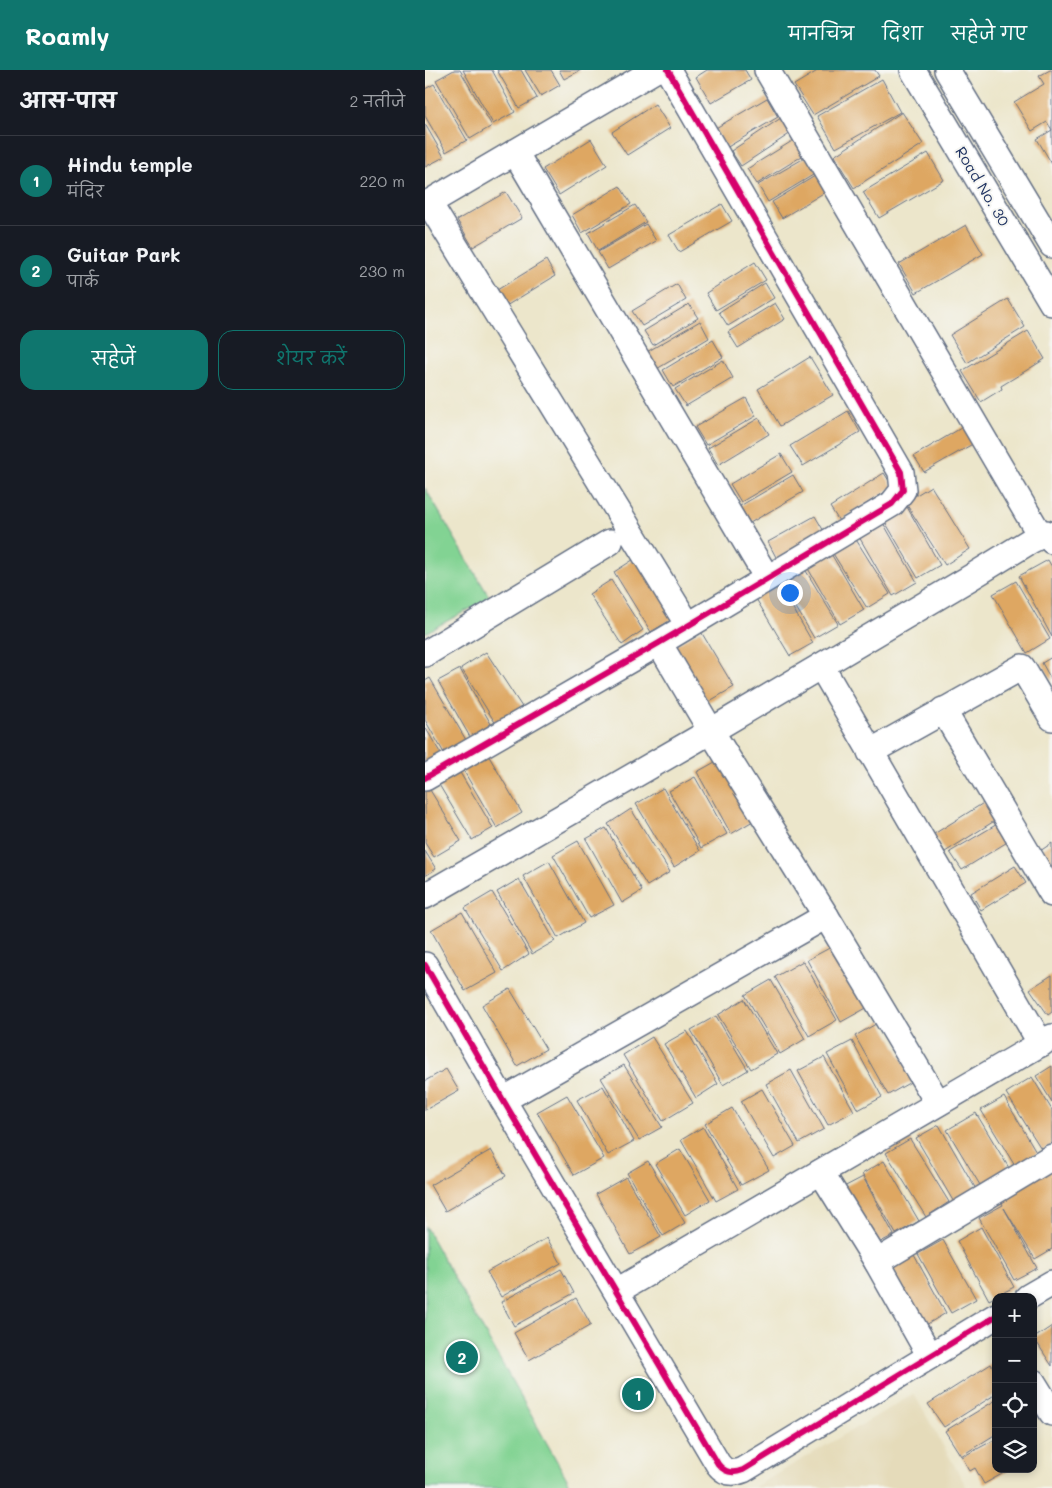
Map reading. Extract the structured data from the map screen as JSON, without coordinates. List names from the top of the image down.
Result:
{
  "streets": {
    "street": ["Road No. 30"]
  },
  "page": {
    "header": "Roamly",
    "nav": ["मानचित्र", "दिशा", "सहेजे गए"],
    "heading": ["आस-पास", "2 नतीजे"],
    "list": [
      {
        "mark": "1",
        "name": "Hindu temple",
        "note": "मंदिर",
        "value": "220 m"
      },
      {
        "mark": "2",
        "name": "Guitar Park",
        "note": "पार्क",
        "value": "230 m"
      }
    ],
    "buttons": ["सहेजें", "शेयर करें"],
    "map_buttons": ["+", "−"],
    "pins": ["2", "1"]
  }
}
